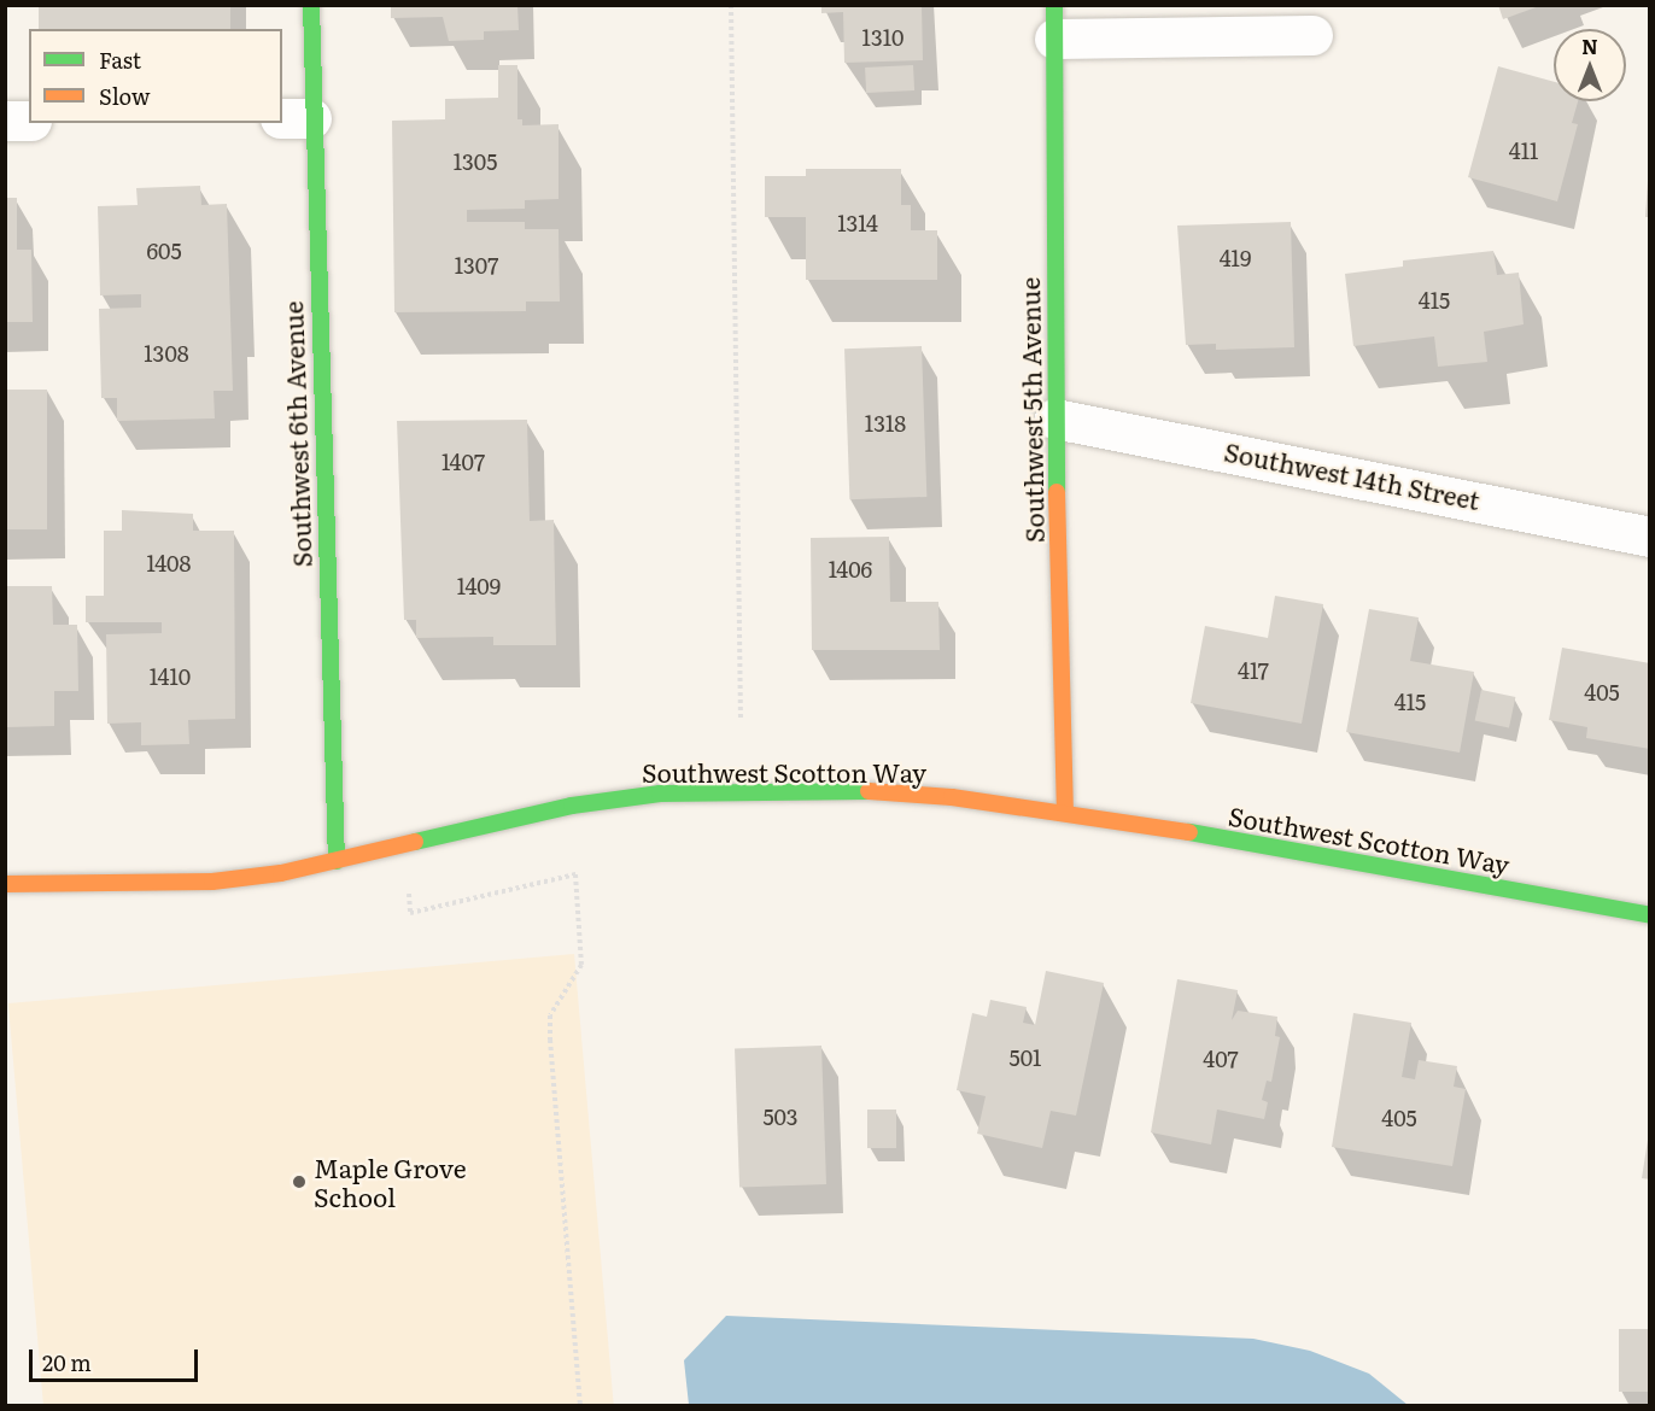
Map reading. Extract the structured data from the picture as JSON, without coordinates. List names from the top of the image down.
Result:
{
  "streets": {
    "street": [
      "Southwest 5th Avenue",
      "Southwest 6th Avenue",
      "Southwest 14th Street",
      "Southwest Scotton Way"
    ]
  },
  "crossings": [
    ["Southwest 5th Avenue", "Southwest 14th Street"],
    ["Southwest 5th Avenue", "Southwest Scotton Way"],
    ["Southwest 6th Avenue", "Southwest Scotton Way"]
  ],
  "places": ["Maple Grove School"],
  "house_numbers": [
    "1310",
    "411",
    "1305",
    "1314",
    "605",
    "419",
    "1307",
    "415",
    "1308",
    "1318",
    "1407",
    "1408",
    "1406",
    "1409",
    "417",
    "1410",
    "405",
    "415",
    "501",
    "407",
    "503",
    "405"
  ],
  "legend": ["Fast", "Slow"],
  "scale_bar": "20 m",
  "north": "top"
}
